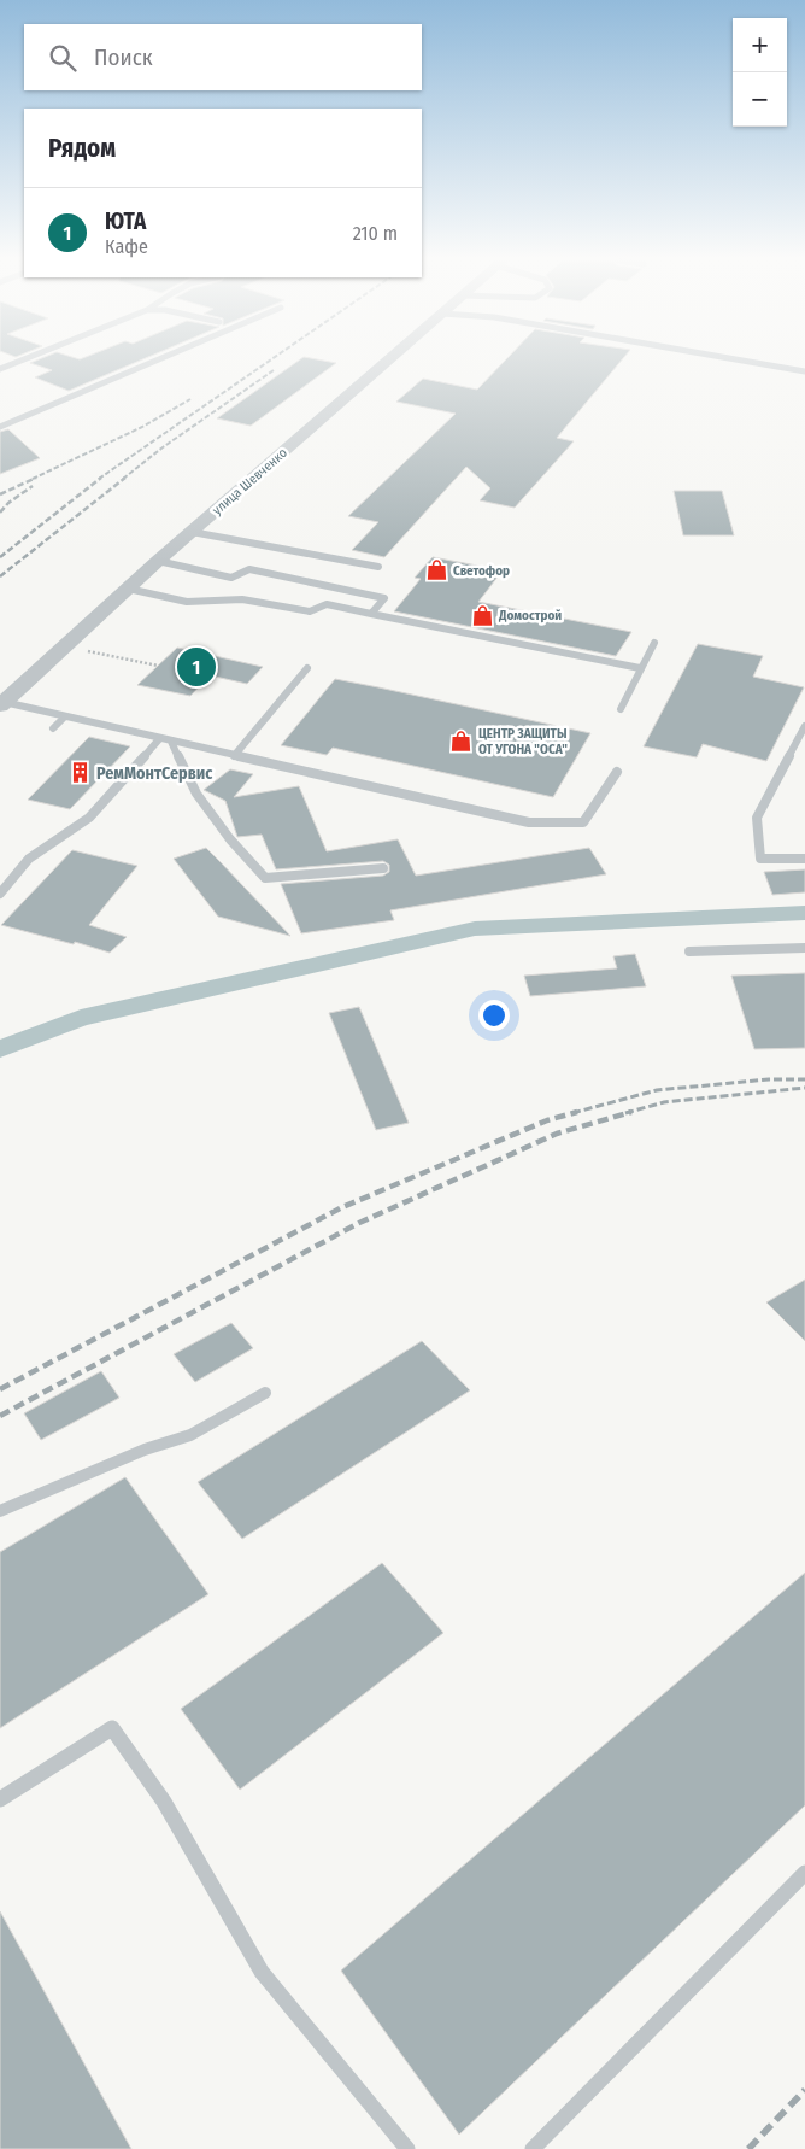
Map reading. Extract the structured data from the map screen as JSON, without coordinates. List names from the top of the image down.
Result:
{
  "streets": {
    "street": ["улица Шевченко"]
  },
  "places": {
    "shop": ["Светофор", "Домострой", "ЦЕНТР ЗАЩИТЫ ОТ УГОНА \"ОСА\""],
    "building": ["РемМонтСервис"]
  },
  "page": {
    "map_buttons": ["+", "−"],
    "search": "Поиск",
    "heading": "Рядом",
    "list": [
      {
        "mark": "1",
        "name": "ЮТА",
        "note": "Кафе",
        "value": "210 m"
      }
    ],
    "pins": "1"
  }
}
